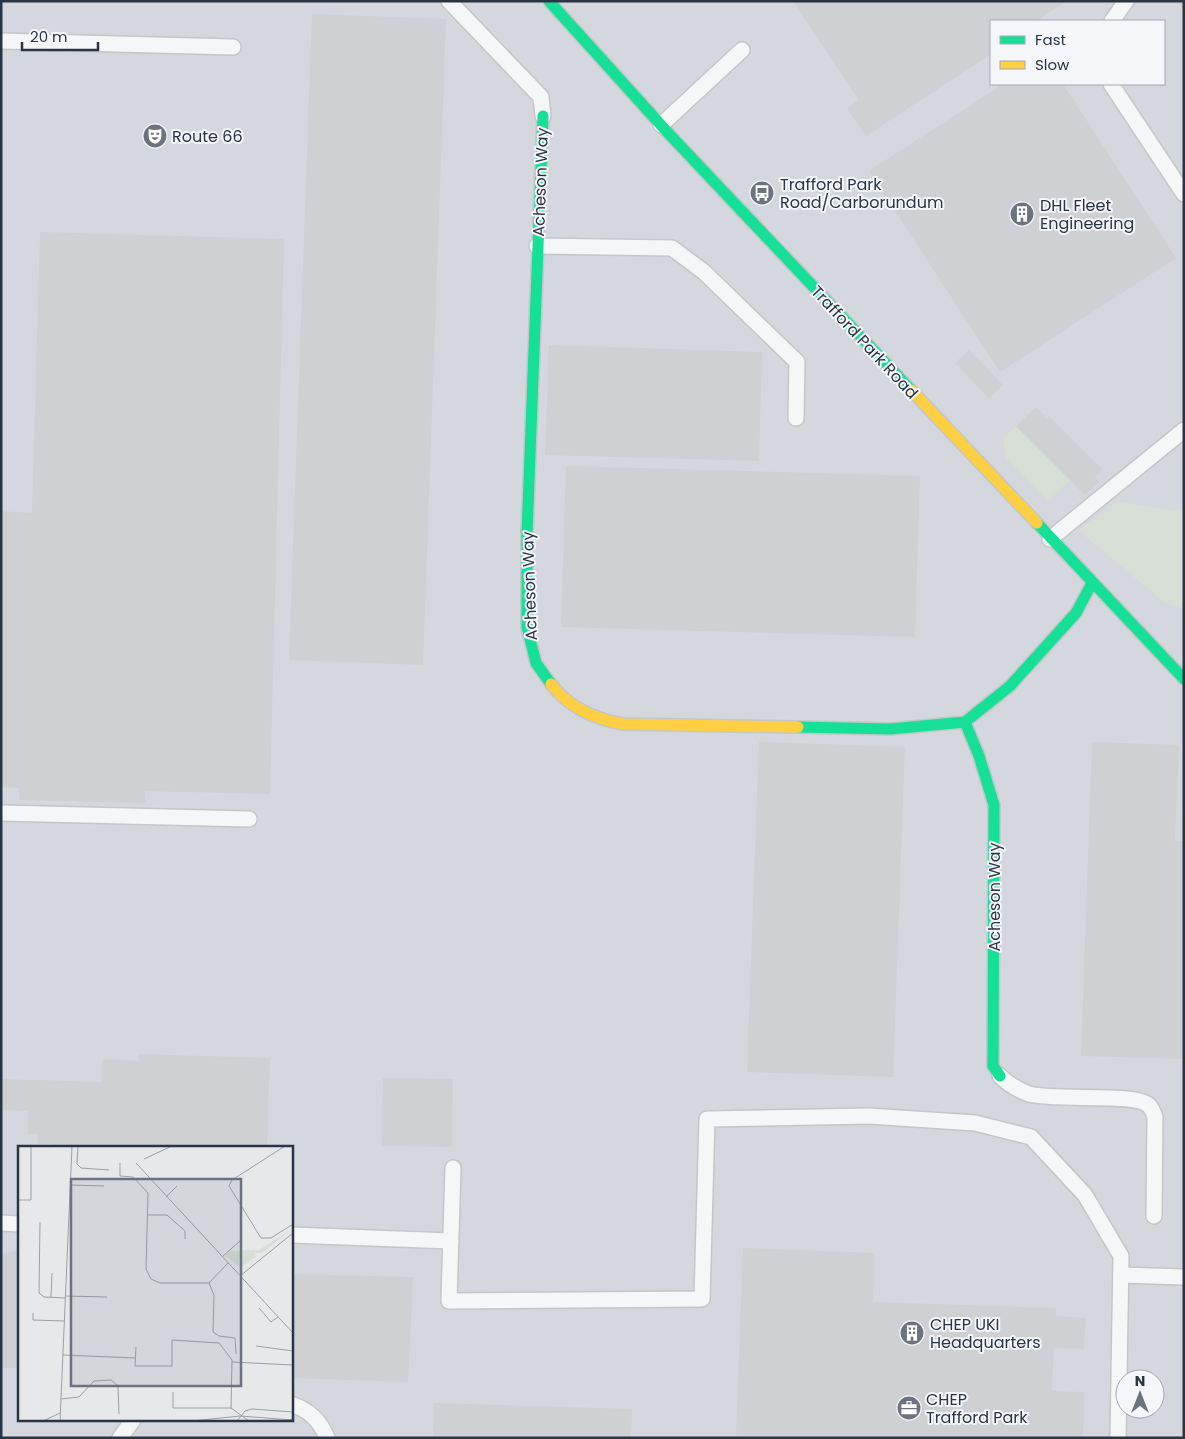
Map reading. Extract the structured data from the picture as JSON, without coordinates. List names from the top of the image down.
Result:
{
  "streets": {
    "street": ["Acheson Way", "Trafford Park Road"]
  },
  "places": {
    "theatre": ["Route 66"],
    "bus stop": ["Trafford Park Road/Carborundum"],
    "building": ["DHL Fleet Engineering", "CHEP UKI Headquarters"],
    "office": ["CHEP Trafford Park"]
  },
  "legend": ["Fast", "Slow"],
  "scale_bar": "20 m",
  "north": "top"
}
